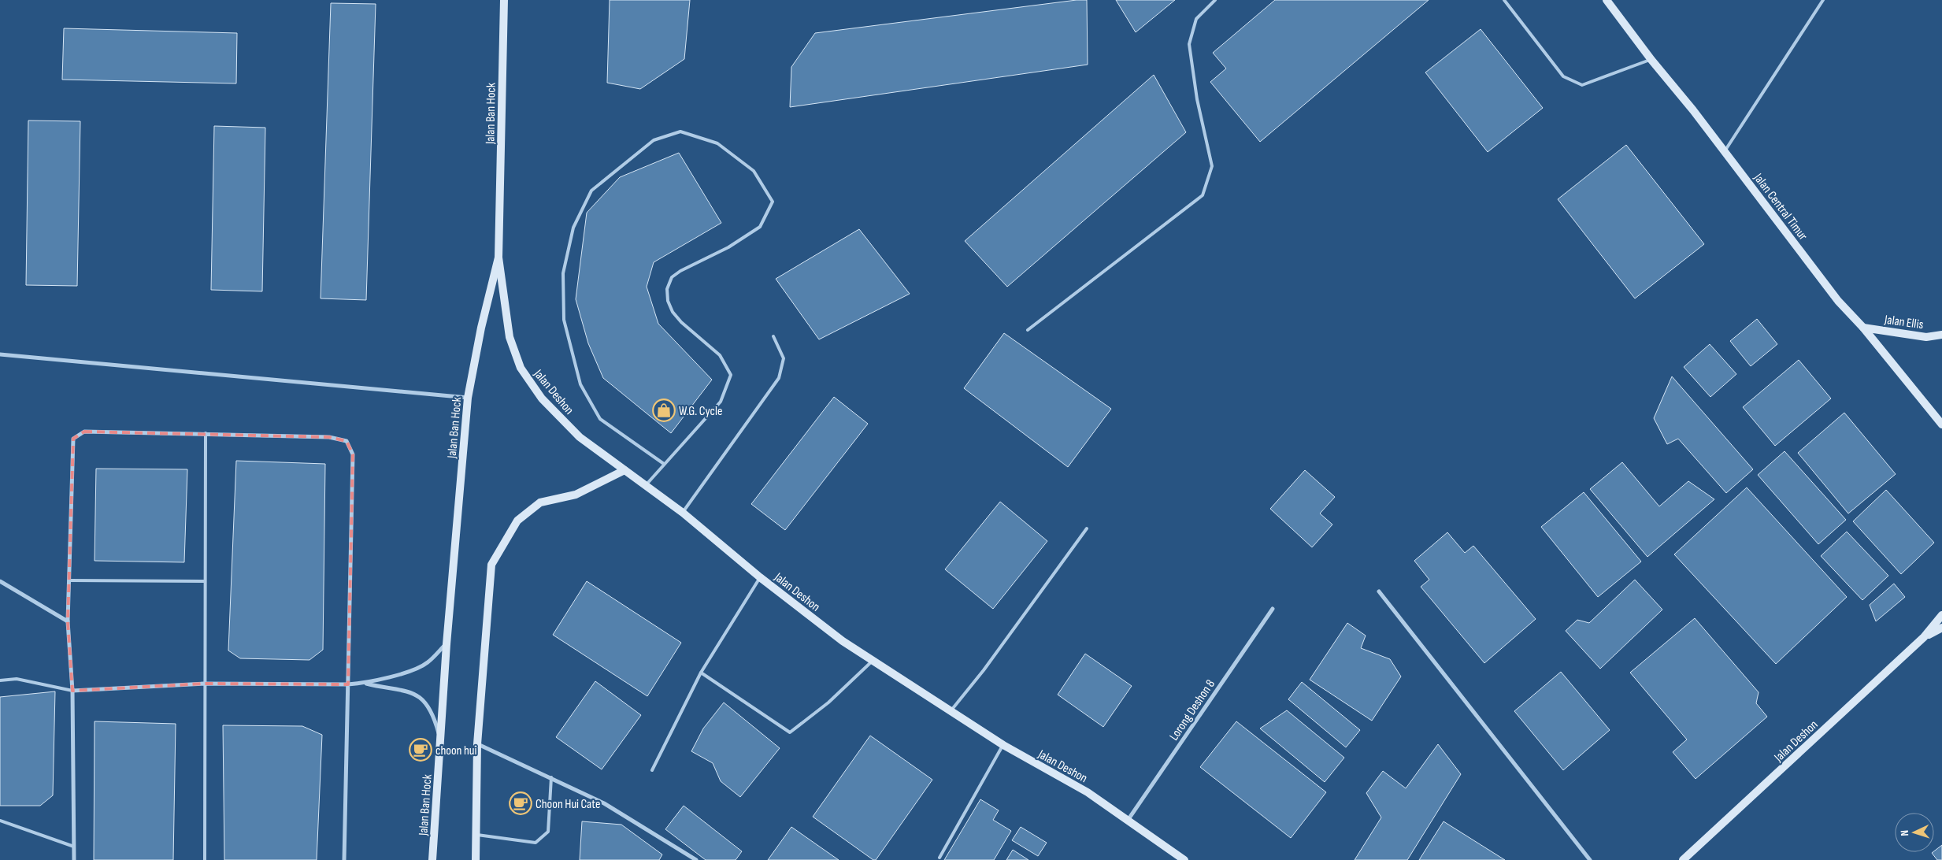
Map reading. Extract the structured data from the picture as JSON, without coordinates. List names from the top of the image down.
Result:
{
  "streets": {
    "main road": [
      "Jalan Ban Hock",
      "Jalan Central Timur",
      "Jalan Ellis",
      "Jalan Deshon"
    ],
    "street": ["Lorong Deshon 8"]
  },
  "crossings": [
    ["Jalan Ban Hock", "Jalan Deshon"],
    ["Jalan Central Timur", "Jalan Ellis"],
    ["Jalan Deshon", "Lorong Deshon 8"]
  ],
  "places": {
    "shop": ["W.G. Cycle"],
    "cafe": ["choon hui", "Choon Hui Cate"]
  },
  "north": "left"
}
